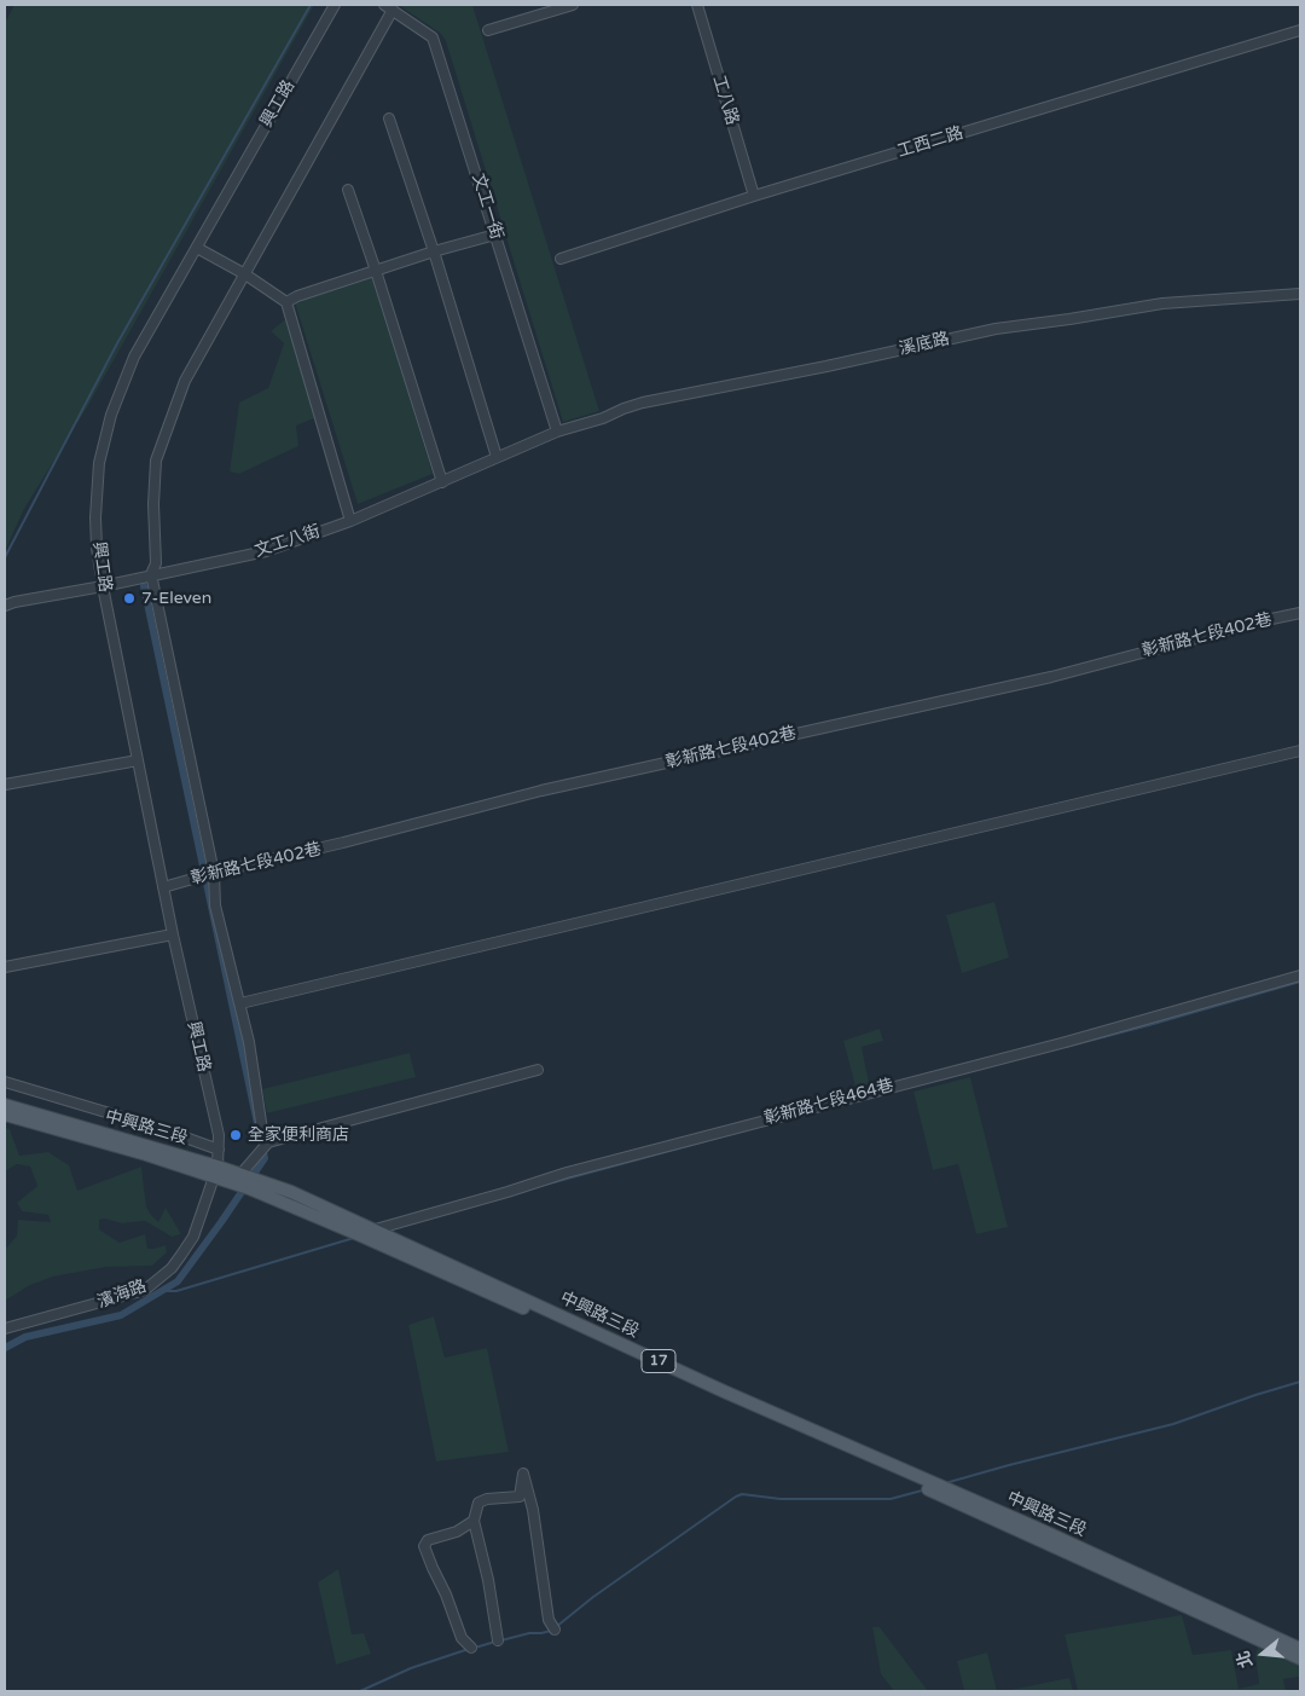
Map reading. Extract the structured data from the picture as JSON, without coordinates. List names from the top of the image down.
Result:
{
  "streets": {
    "main road": ["中興路三段", "17"],
    "street": [
      "工八路",
      "興工路",
      "工西二路",
      "文工一街",
      "溪底路",
      "文工八街",
      "彰新路七段402巷",
      "彰新路七段464巷",
      "濱海路"
    ]
  },
  "crossings": [
    ["工八路", "工西二路"],
    ["興工路", "文工八街"],
    ["興工路", "彰新路七段402巷"],
    ["興工路", "中興路三段"],
    ["興工路", "濱海路"],
    ["文工一街", "溪底路"],
    ["文工一街", "文工八街"],
    ["溪底路", "文工八街"],
    ["彰新路七段464巷", "中興路三段"],
    ["中興路三段", "濱海路"]
  ],
  "places": ["7-Eleven", "全家便利商店"],
  "north": "left"
}
